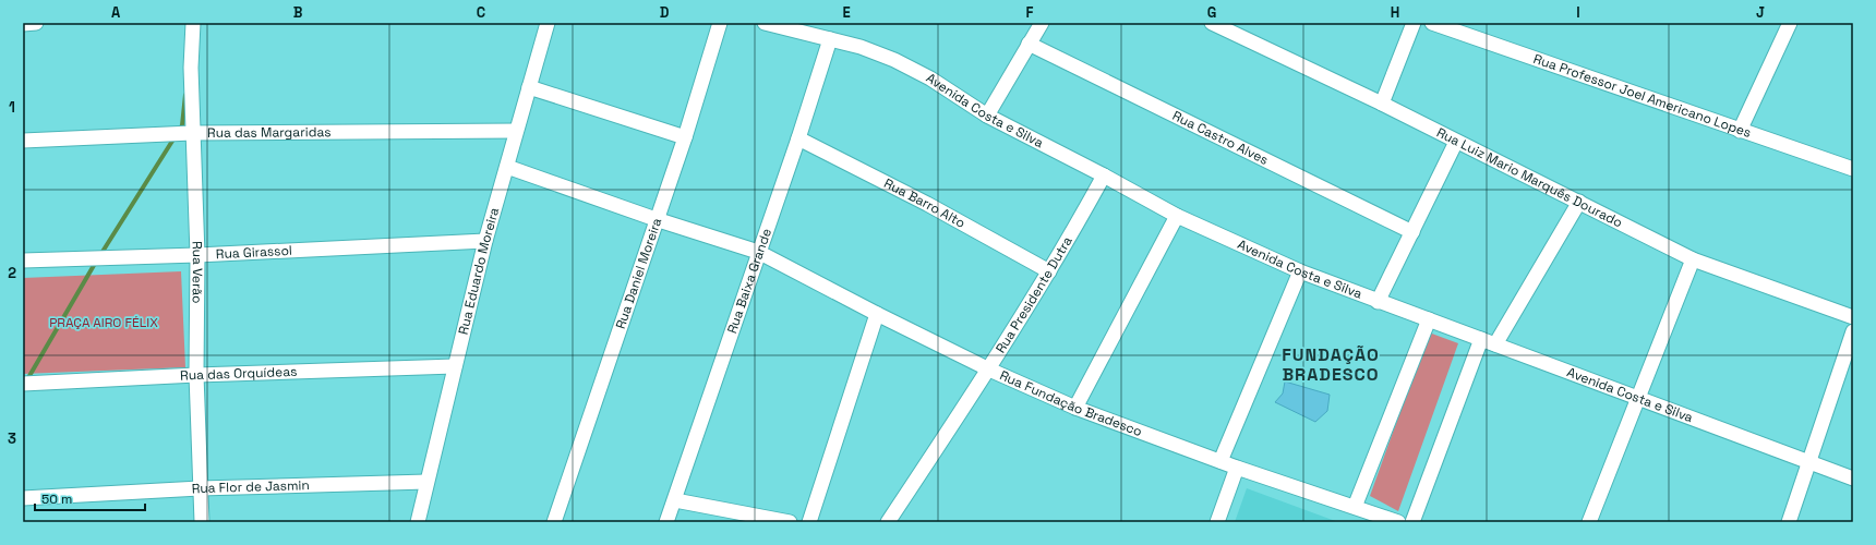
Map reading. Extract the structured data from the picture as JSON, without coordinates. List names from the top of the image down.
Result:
{
  "streets": {
    "street": [
      "Rua Professor Joel Americano Lopes",
      "Avenida Costa e Silva",
      "Rua das Margaridas",
      "Rua Castro Alves",
      "Rua Luiz Mario Marquês Dourado",
      "Rua Barro Alto",
      "Rua Girassol",
      "Rua Eduardo Moreira",
      "Rua Verão",
      "Rua Daniel Moreira",
      "Rua Baixa Grande",
      "Rua Presidente Dutra",
      "Rua das Orquídeas",
      "Rua Fundação Bradesco",
      "Rua Flor de Jasmin"
    ]
  },
  "crossings": [
    ["Avenida Costa e Silva", "Rua Baixa Grande"],
    ["Avenida Costa e Silva", "Rua Presidente Dutra"],
    ["Rua das Margaridas", "Rua Eduardo Moreira"],
    ["Rua das Margaridas", "Rua Verão"],
    ["Rua Barro Alto", "Rua Baixa Grande"],
    ["Rua Barro Alto", "Rua Presidente Dutra"],
    ["Rua Girassol", "Rua Eduardo Moreira"],
    ["Rua Girassol", "Rua Verão"],
    ["Rua Eduardo Moreira", "Rua das Orquídeas"],
    ["Rua Eduardo Moreira", "Rua Fundação Bradesco"],
    ["Rua Eduardo Moreira", "Rua Flor de Jasmin"],
    ["Rua Verão", "Rua das Orquídeas"],
    ["Rua Verão", "Rua Flor de Jasmin"],
    ["Rua Daniel Moreira", "Rua Fundação Bradesco"],
    ["Rua Baixa Grande", "Rua Fundação Bradesco"],
    ["Rua Presidente Dutra", "Rua Fundação Bradesco"]
  ],
  "districts": ["FUNDAÇÃO BRADESCO"],
  "parks": ["PRAÇA AIRO FÉLIX"],
  "scale_bar": "50 m",
  "grid": {
    "columns": [
      "A",
      "B",
      "C",
      "D",
      "E",
      "F",
      "G",
      "H",
      "I",
      "J"
    ],
    "rows": ["1", "2", "3"]
  }
}
